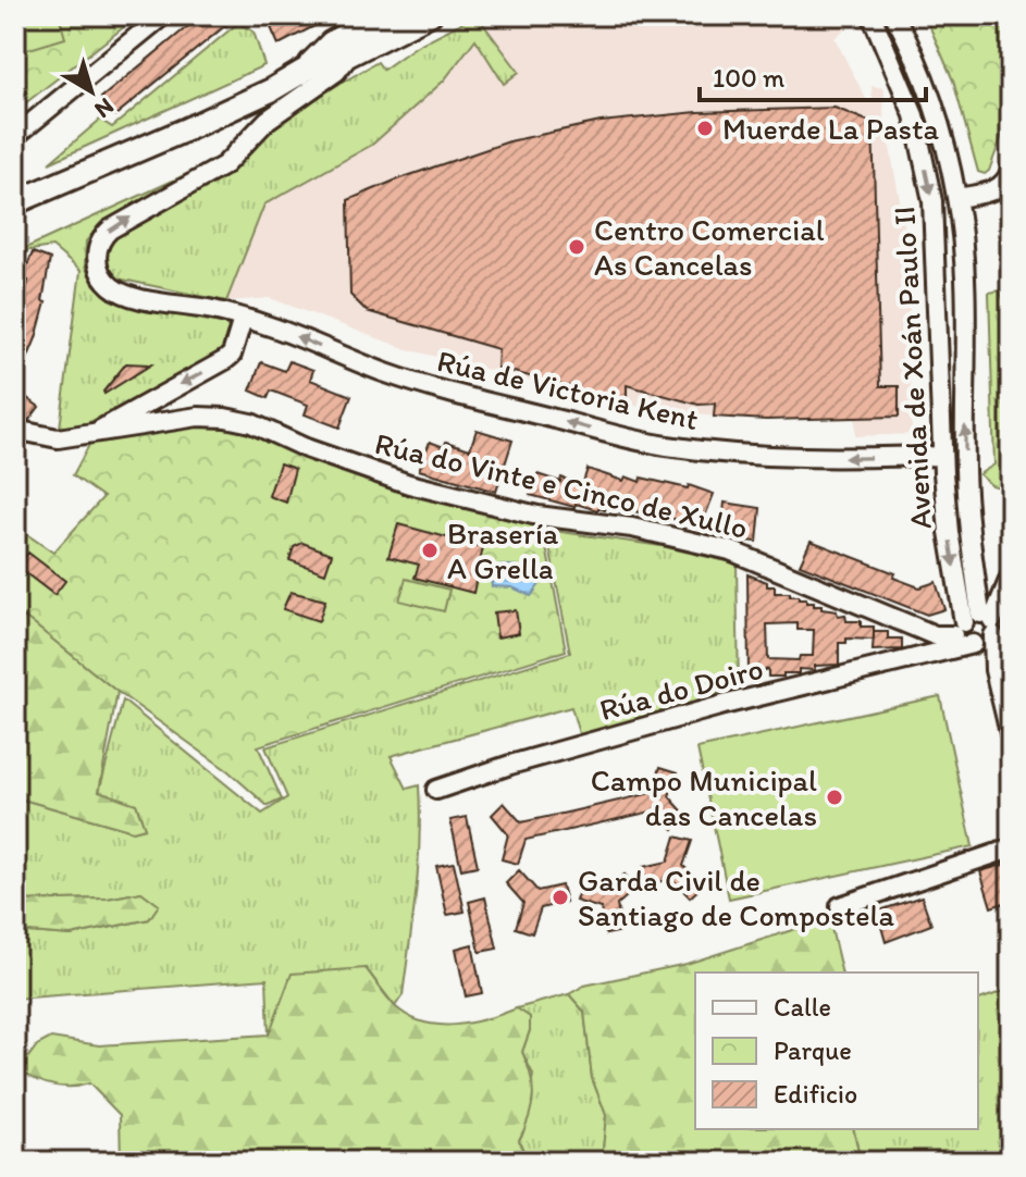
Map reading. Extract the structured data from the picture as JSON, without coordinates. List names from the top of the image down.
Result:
{
  "streets": {
    "street": [
      "Avenida de Xoán Paulo II",
      "Rúa de Victoria Kent",
      "Rúa do Vinte e Cinco de Xullo",
      "Rúa do Doiro"
    ]
  },
  "crossings": [
    ["Avenida de Xoán Paulo II", "Rúa de Victoria Kent"],
    ["Avenida de Xoán Paulo II", "Rúa do Vinte e Cinco de Xullo"],
    ["Avenida de Xoán Paulo II", "Rúa do Doiro"],
    ["Rúa do Vinte e Cinco de Xullo", "Rúa do Doiro"]
  ],
  "places": [
    "Muerde La Pasta",
    "Centro Comercial As Cancelas",
    "Brasería A Grella",
    "Campo Municipal das Cancelas",
    "Garda Civil de Santiago de Compostela"
  ],
  "legend": ["Calle", "Parque", "Edificio"],
  "scale_bar": "100 m",
  "north": "bottom right"
}
